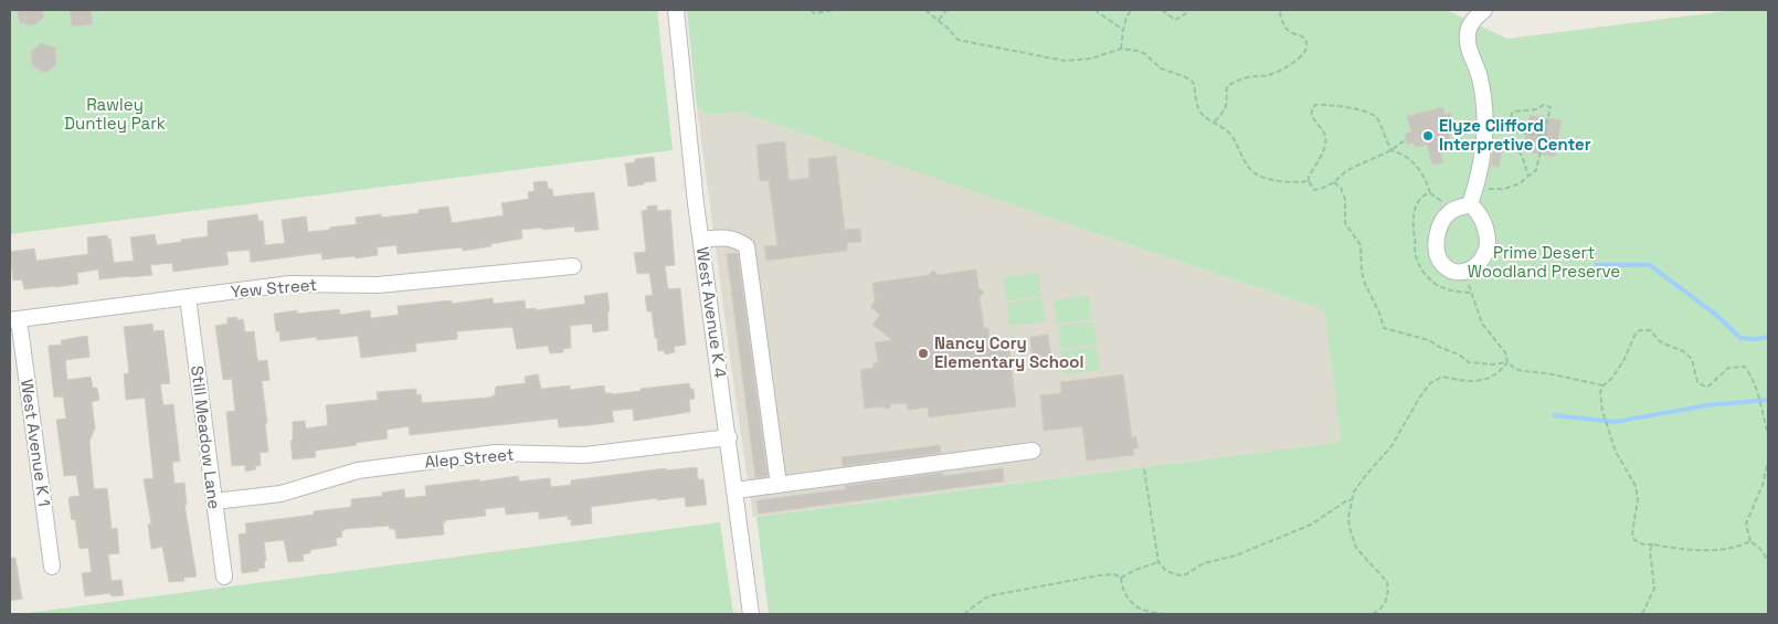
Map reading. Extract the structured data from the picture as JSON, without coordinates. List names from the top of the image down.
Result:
{
  "streets": {
    "street": [
      "Yew Street",
      "West Avenue K 4",
      "Still Meadow Lane",
      "West Avenue K 1",
      "Alep Street"
    ]
  },
  "crossings": [
    ["Yew Street", "Still Meadow Lane"],
    ["Yew Street", "West Avenue K 1"],
    ["West Avenue K 4", "Alep Street"],
    ["Still Meadow Lane", "Alep Street"]
  ],
  "parks": ["Rawley Duntley Park", "Prime Desert Woodland Preserve"],
  "places": ["Elyze Clifford Interpretive Center", "Nancy Cory Elementary School"]
}
